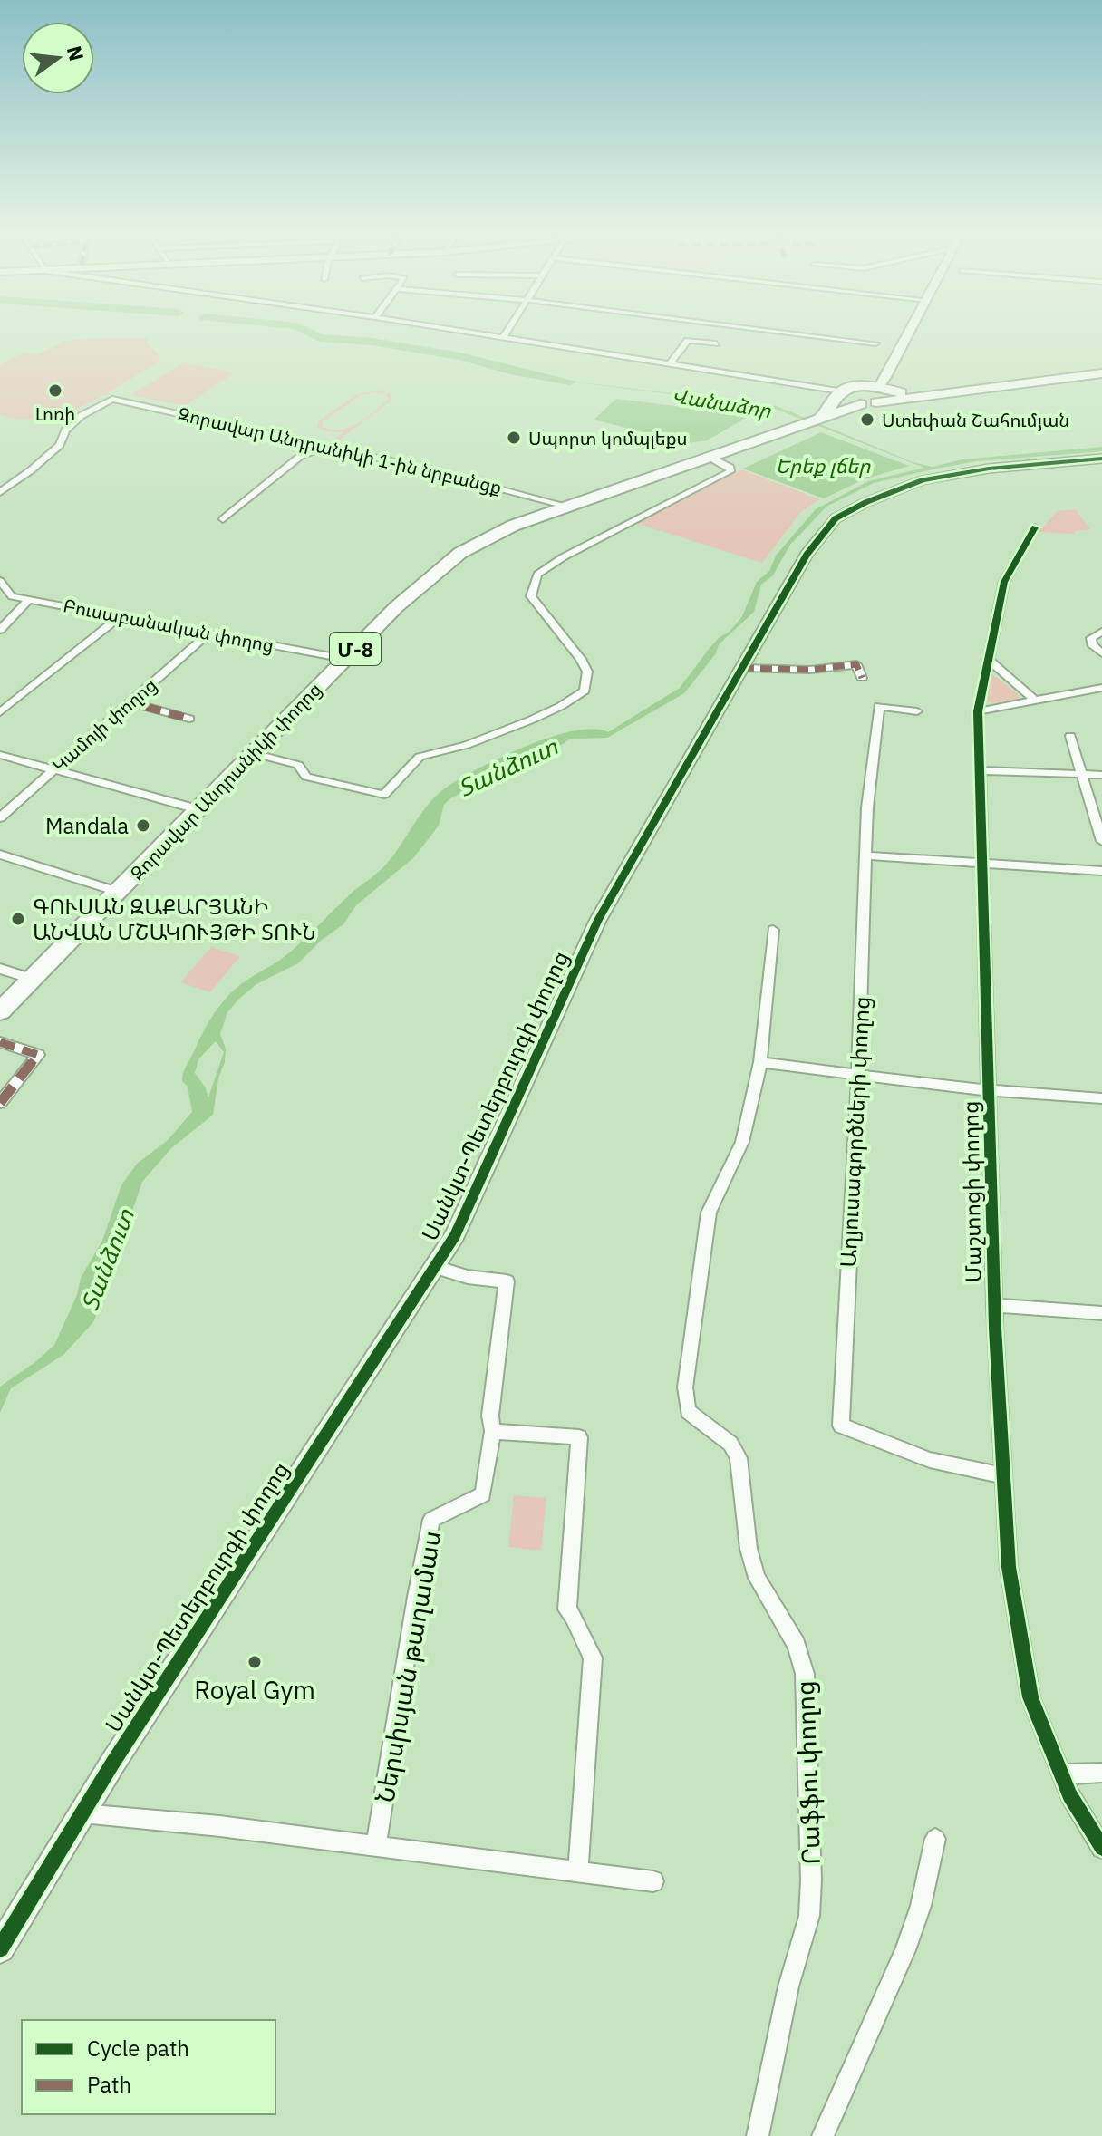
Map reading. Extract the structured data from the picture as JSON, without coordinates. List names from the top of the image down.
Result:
{
  "streets": {
    "highway": ["Մ-8", "Զորավար Անդրանիկի փողոց"],
    "street": [
      "Զորավար Անդրանիկի 1-ին նրբանցք",
      "Բուսաբանական փողոց",
      "Կամոյի փողոց",
      "Սանկտ-Պետերբուրգի փողոց",
      "Աղյուսագործների փողոց",
      "Մաշտոցի փողոց",
      "Ներսիսյան թաղամաս",
      "Րաֆֆու փողոց"
    ]
  },
  "crossings": [
    ["Զորավար Անդրանիկի 1-ին նրբանցք", "Զորավար Անդրանիկի փողոց"],
    ["Բուսաբանական փողոց", "Կամոյի փողոց"],
    ["Բուսաբանական փողոց", "Զորավար Անդրանիկի փողոց"],
    ["Մ-8", "Զորավար Անդրանիկի փողոց"],
    ["Սանկտ-Պետերբուրգի փողոց", "Ներսիսյան թաղամաս"],
    ["Աղյուսագործների փողոց", "Մաշտոցի փողոց"]
  ],
  "water": ["Վանաձոր", "Երեք լճեր", "Տանձուտ"],
  "places": [
    "Լոռի",
    "Ստեփան Շահումյան",
    "Սպորտ կոմպլեքս",
    "Mandala",
    "ԳՈՒՍԱՆ ԶԱՔԱՐՅԱՆԻ ԱՆՎԱՆ ՄՇԱԿՈՒՅԹԻ ՏՈՒՆ",
    "Royal Gym"
  ],
  "legend": ["Cycle path", "Path"],
  "north": "right"
}
